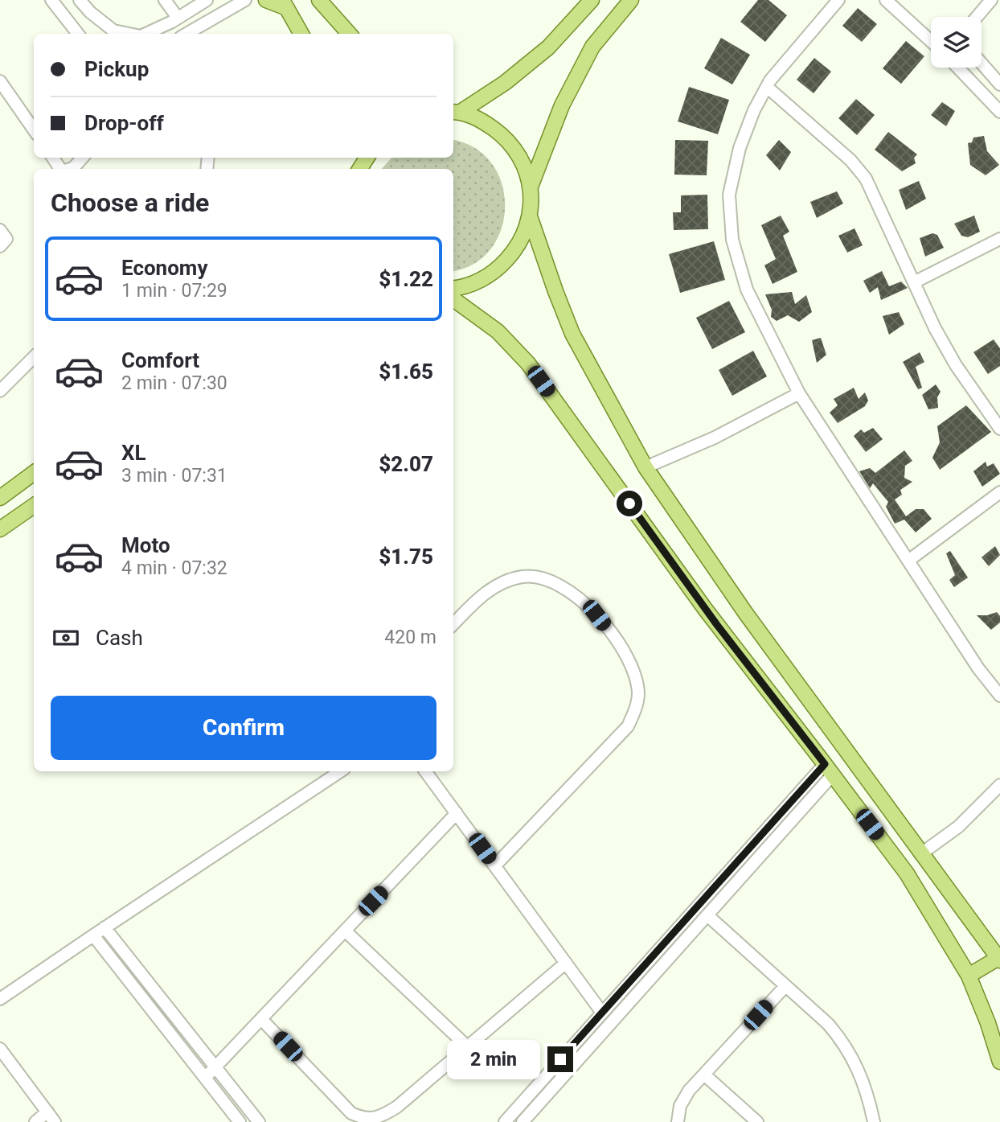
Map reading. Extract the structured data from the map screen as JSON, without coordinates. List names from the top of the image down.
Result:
{
  "page": {
    "banner": ["Pickup", "Drop-off"],
    "heading": "Choose a ride",
    "list": [
      {
        "name": "Economy",
        "note": "1 min · 07:29",
        "value": "$1.22"
      },
      {
        "name": "Comfort",
        "note": "2 min · 07:30",
        "value": "$1.65"
      },
      {
        "name": "XL",
        "note": "3 min · 07:31",
        "value": "$2.07"
      },
      {
        "name": "Moto",
        "note": "4 min · 07:32",
        "value": "$1.75"
      }
    ],
    "pay": ["Cash", "420 m"],
    "buttons": "Confirm",
    "bubble": "2 min"
  }
}
